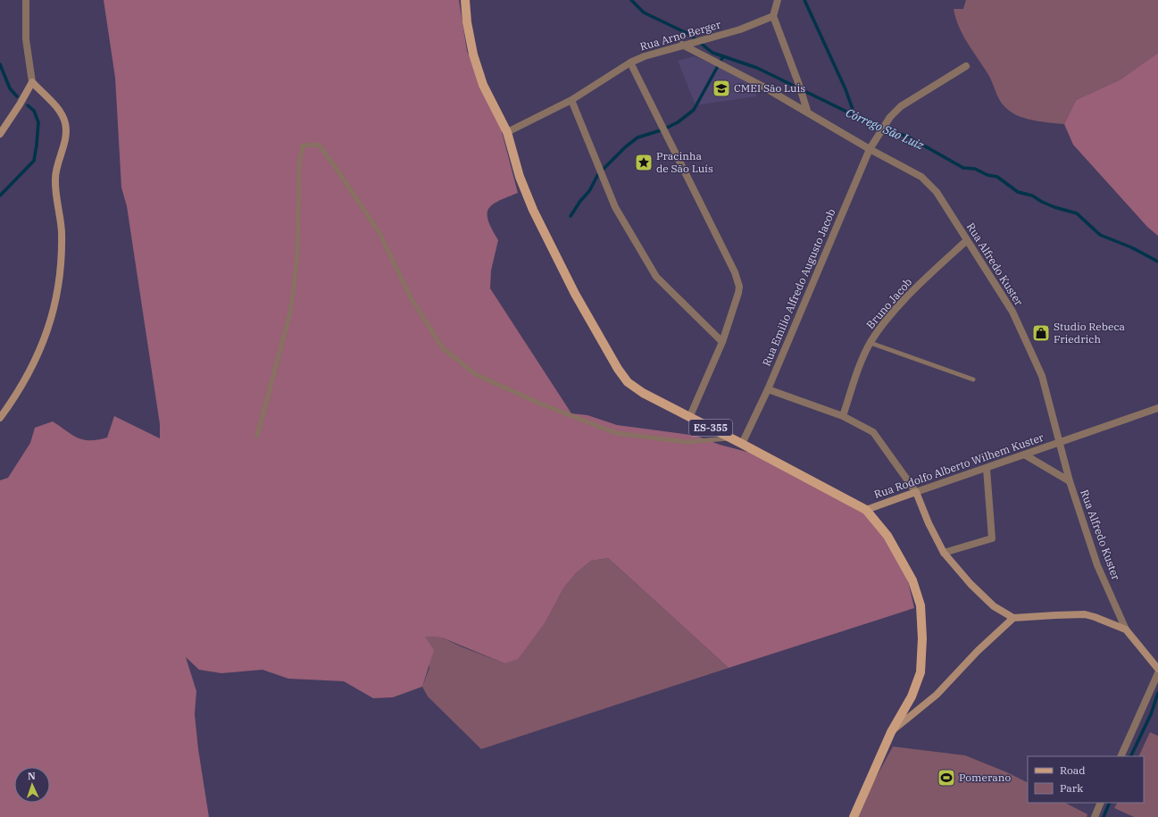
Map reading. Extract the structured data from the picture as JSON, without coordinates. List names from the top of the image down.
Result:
{
  "streets": {
    "main road": ["ES-355"],
    "street": [
      "Rua Arno Berger",
      "Rua Alfredo Kuster",
      "Rua Emilio Alfredo Augusto Jacob",
      "Bruno Jacob",
      "Rua Rodolfo Alberto Wilhem Kuster"
    ]
  },
  "crossings": [
    ["Rua Arno Berger", "Rua Alfredo Kuster"],
    ["Rua Arno Berger", "ES-355"],
    ["Rua Alfredo Kuster", "Rua Emilio Alfredo Augusto Jacob"],
    ["Rua Alfredo Kuster", "Bruno Jacob"],
    ["Rua Alfredo Kuster", "Rua Rodolfo Alberto Wilhem Kuster"],
    ["Rua Emilio Alfredo Augusto Jacob", "ES-355"],
    ["ES-355", "Rua Rodolfo Alberto Wilhem Kuster"]
  ],
  "water": ["Córrego São Luiz"],
  "places": {
    "school or university": ["CMEI São Luis"],
    "place": ["Pracinha de São Luís"],
    "shop": ["Studio Rebeca Friedrich"],
    "sports": ["Pomerano"]
  },
  "legend": ["Road", "Park"],
  "north": "top"
}
